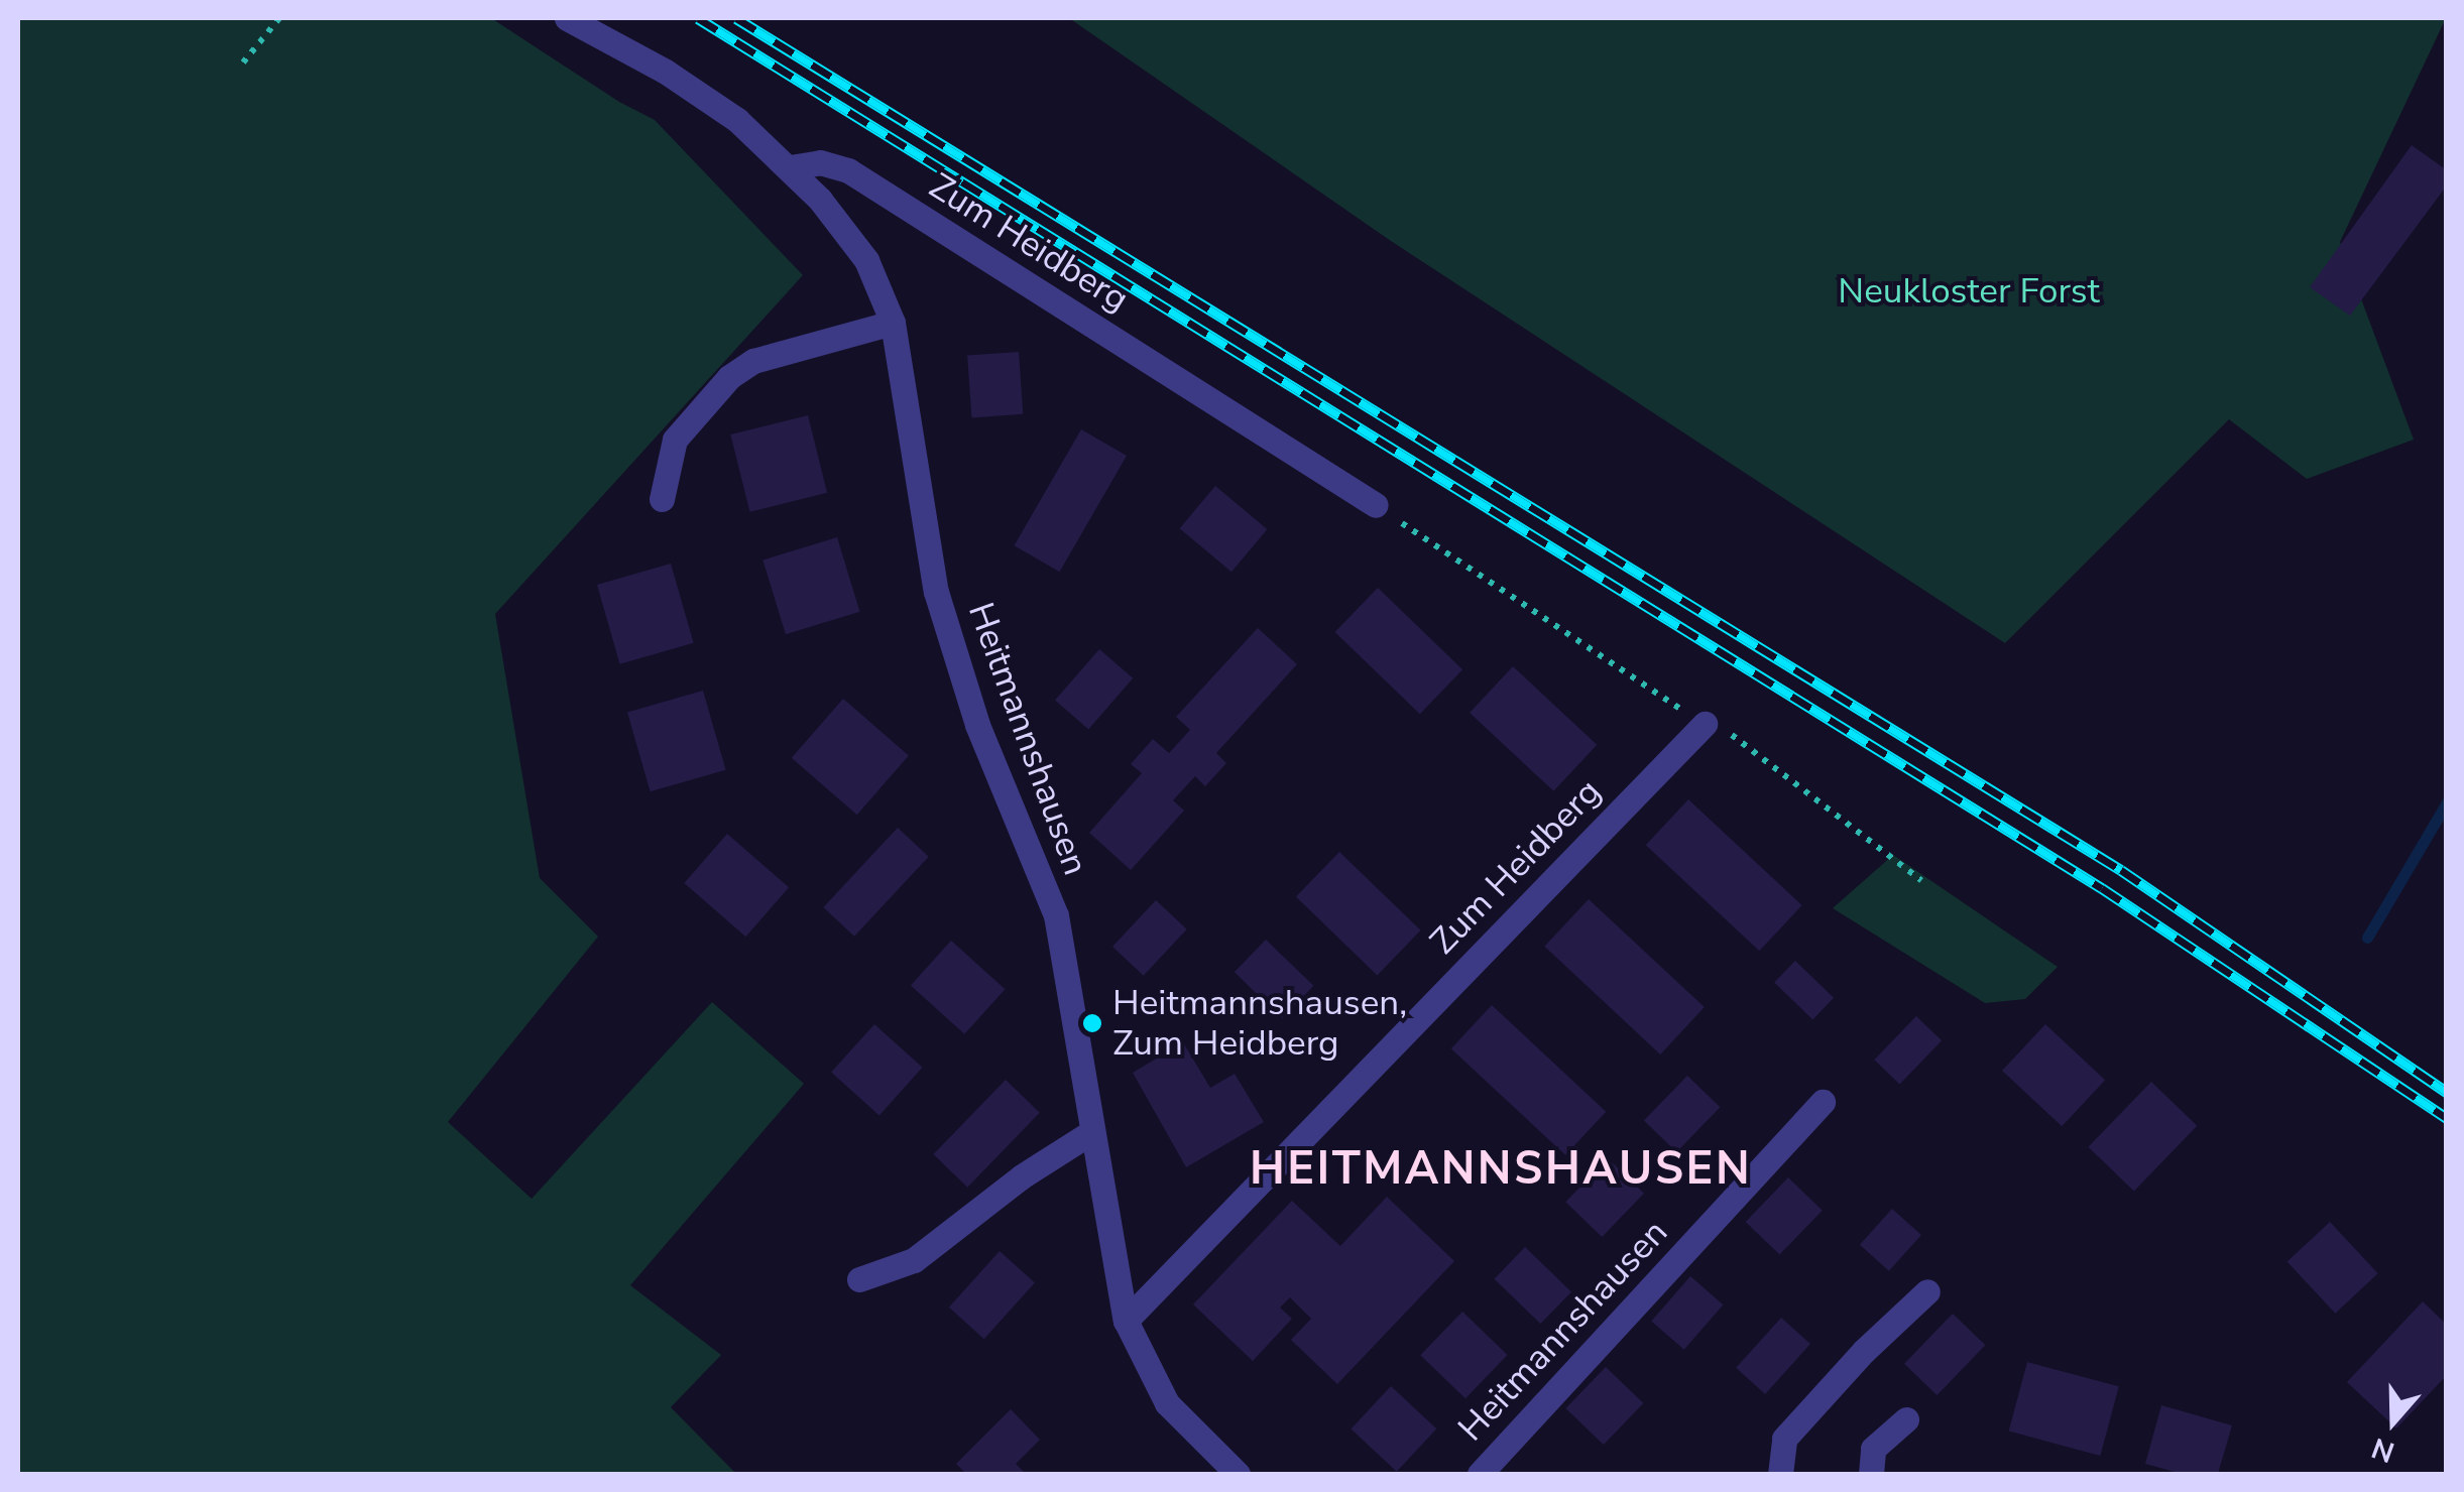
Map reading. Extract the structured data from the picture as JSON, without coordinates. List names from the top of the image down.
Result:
{
  "streets": {
    "street": ["Zum Heidberg", "Heitmannshausen"]
  },
  "crossings": [
    ["Zum Heidberg", "Heitmannshausen"]
  ],
  "districts": ["HEITMANNSHAUSEN"],
  "parks": ["Neukloster Forst"],
  "places": ["Heitmannshausen, Zum Heidberg"],
  "north": "bottom"
}
